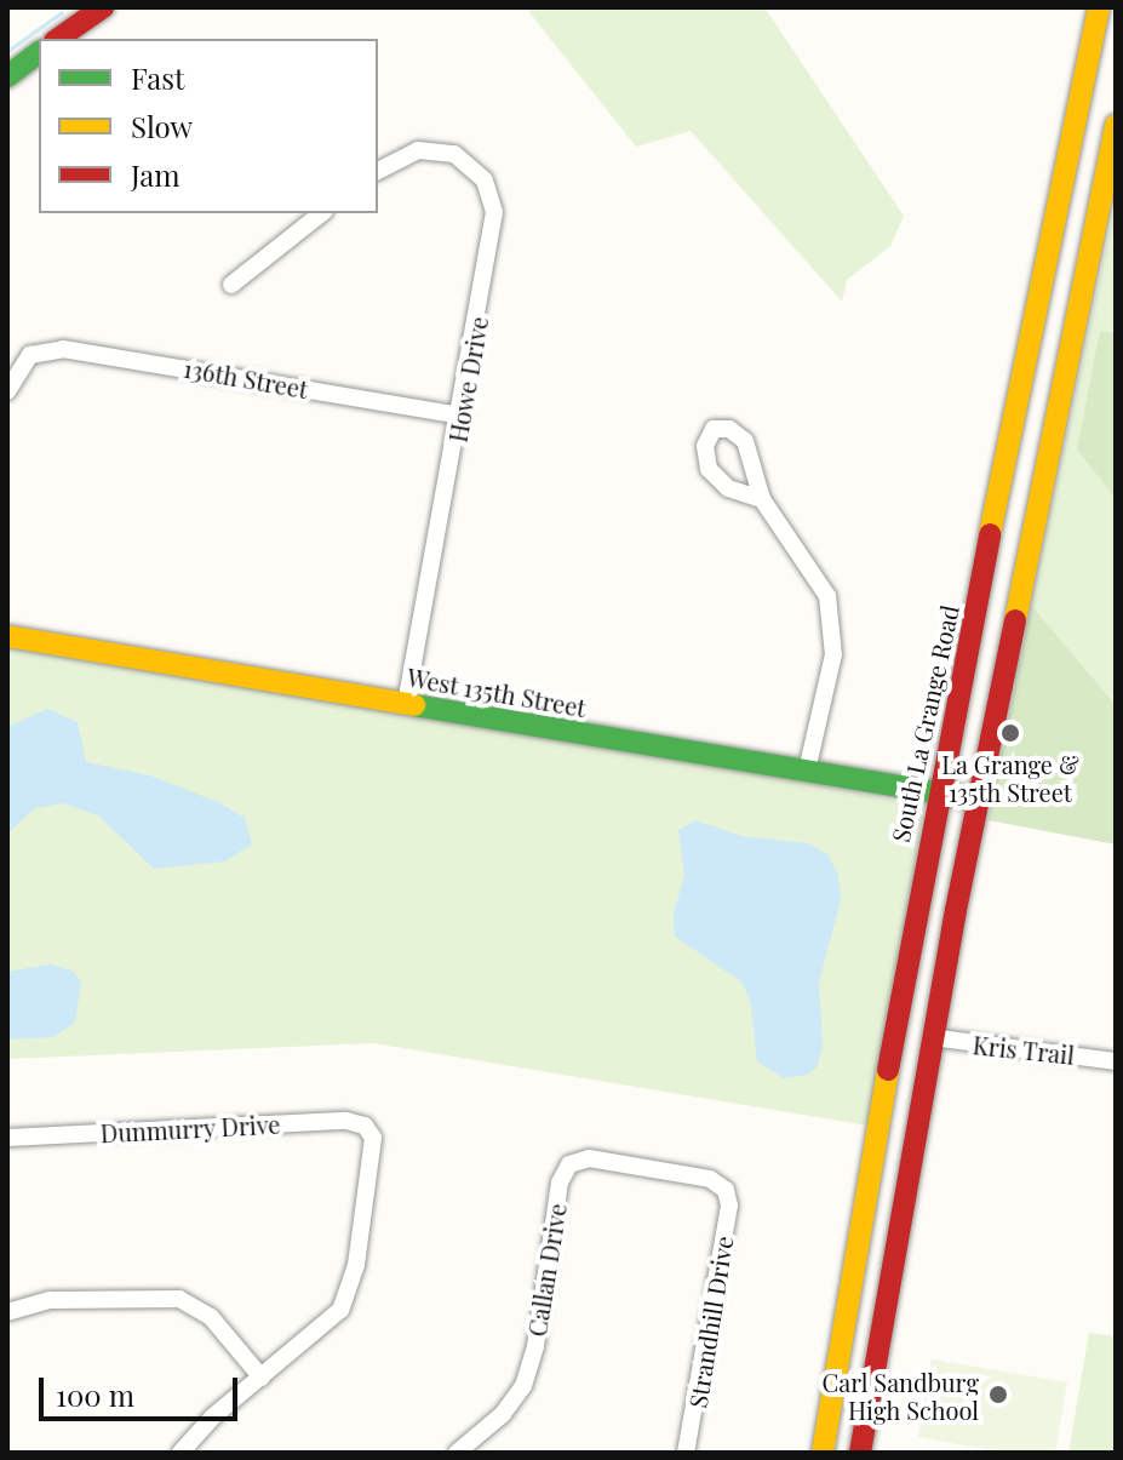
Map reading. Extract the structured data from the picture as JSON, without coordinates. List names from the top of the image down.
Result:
{
  "streets": {
    "main road": ["West 135th Street", "South La Grange Road"],
    "street": [
      "136th Street",
      "Howe Drive",
      "Kris Trail",
      "Dunmurry Drive",
      "Callan Drive",
      "Strandhill Drive"
    ]
  },
  "crossings": [
    ["136th Street", "Howe Drive"],
    ["Howe Drive", "West 135th Street"],
    ["West 135th Street", "South La Grange Road"],
    ["Callan Drive", "Strandhill Drive"]
  ],
  "places": ["La Grange & 135th Street", "Carl Sandburg High School"],
  "legend": ["Fast", "Slow", "Jam"],
  "scale_bar": "100 m"
}
